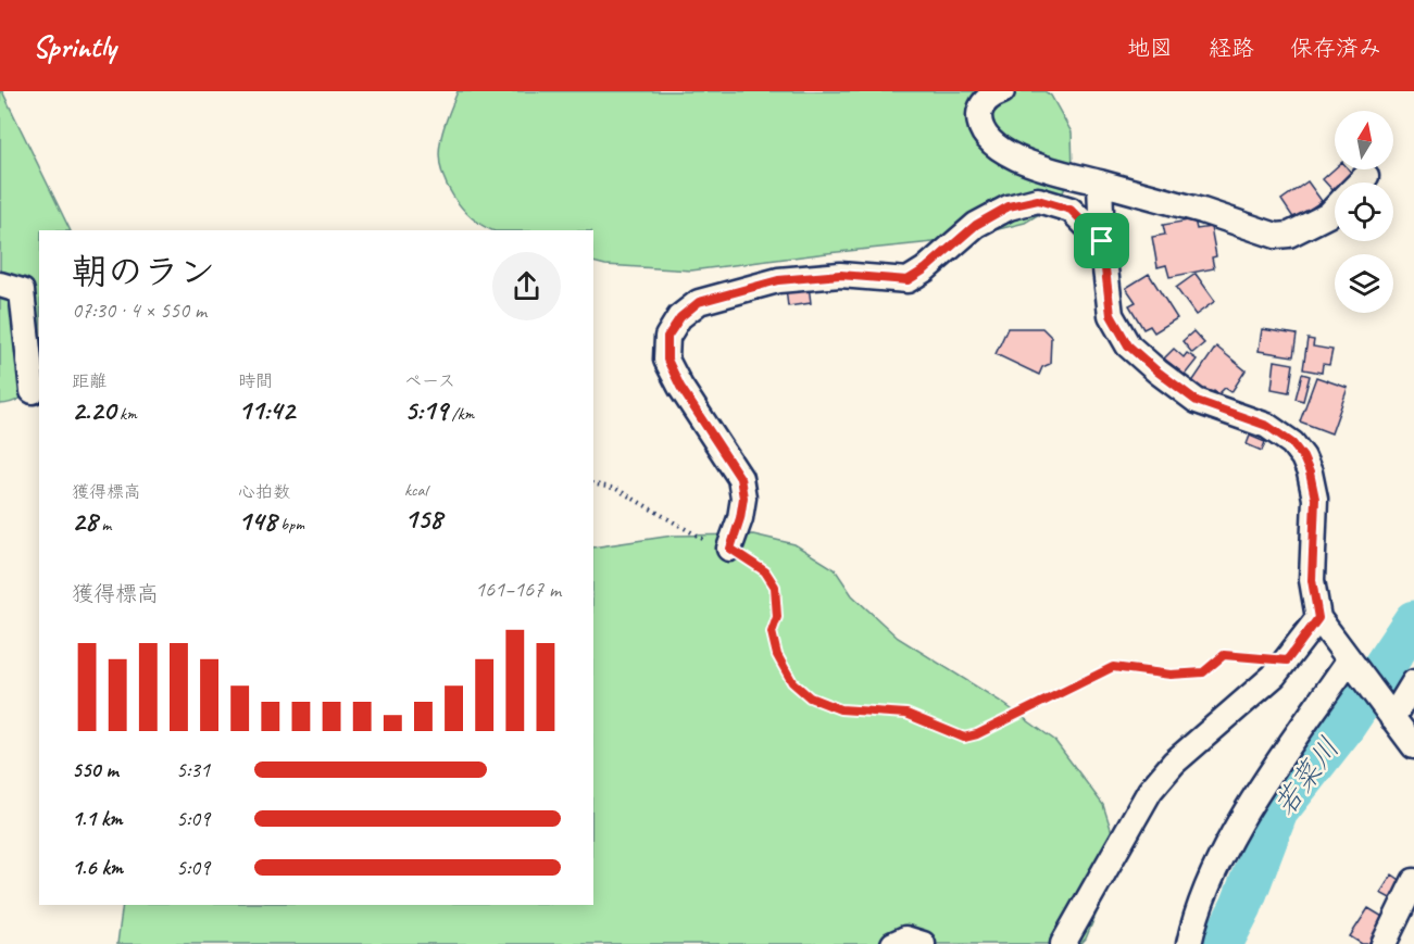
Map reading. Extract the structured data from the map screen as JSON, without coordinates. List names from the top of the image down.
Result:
{
  "water": ["若菜川"],
  "north": "top",
  "page": {
    "header": "Sprintly",
    "nav": ["地図", "経路", "保存済み"],
    "heading": ["朝のラン", "07:30 · 4 × 550 m"],
    "stats": [
      ["距離", "2.20 km"],
      ["時間", "11:42"],
      ["ペース", "5:19 /km"],
      ["獲得標高", "28 m"],
      ["心拍数", "148 bpm"],
      ["kcal", "158"]
    ],
    "chart": ["獲得標高", "161–167 m"],
    "list": [
      {
        "name": "550 m",
        "note": "5:31"
      },
      {
        "name": "1.1 km",
        "note": "5:09"
      },
      {
        "name": "1.6 km",
        "note": "5:09"
      }
    ]
  }
}
